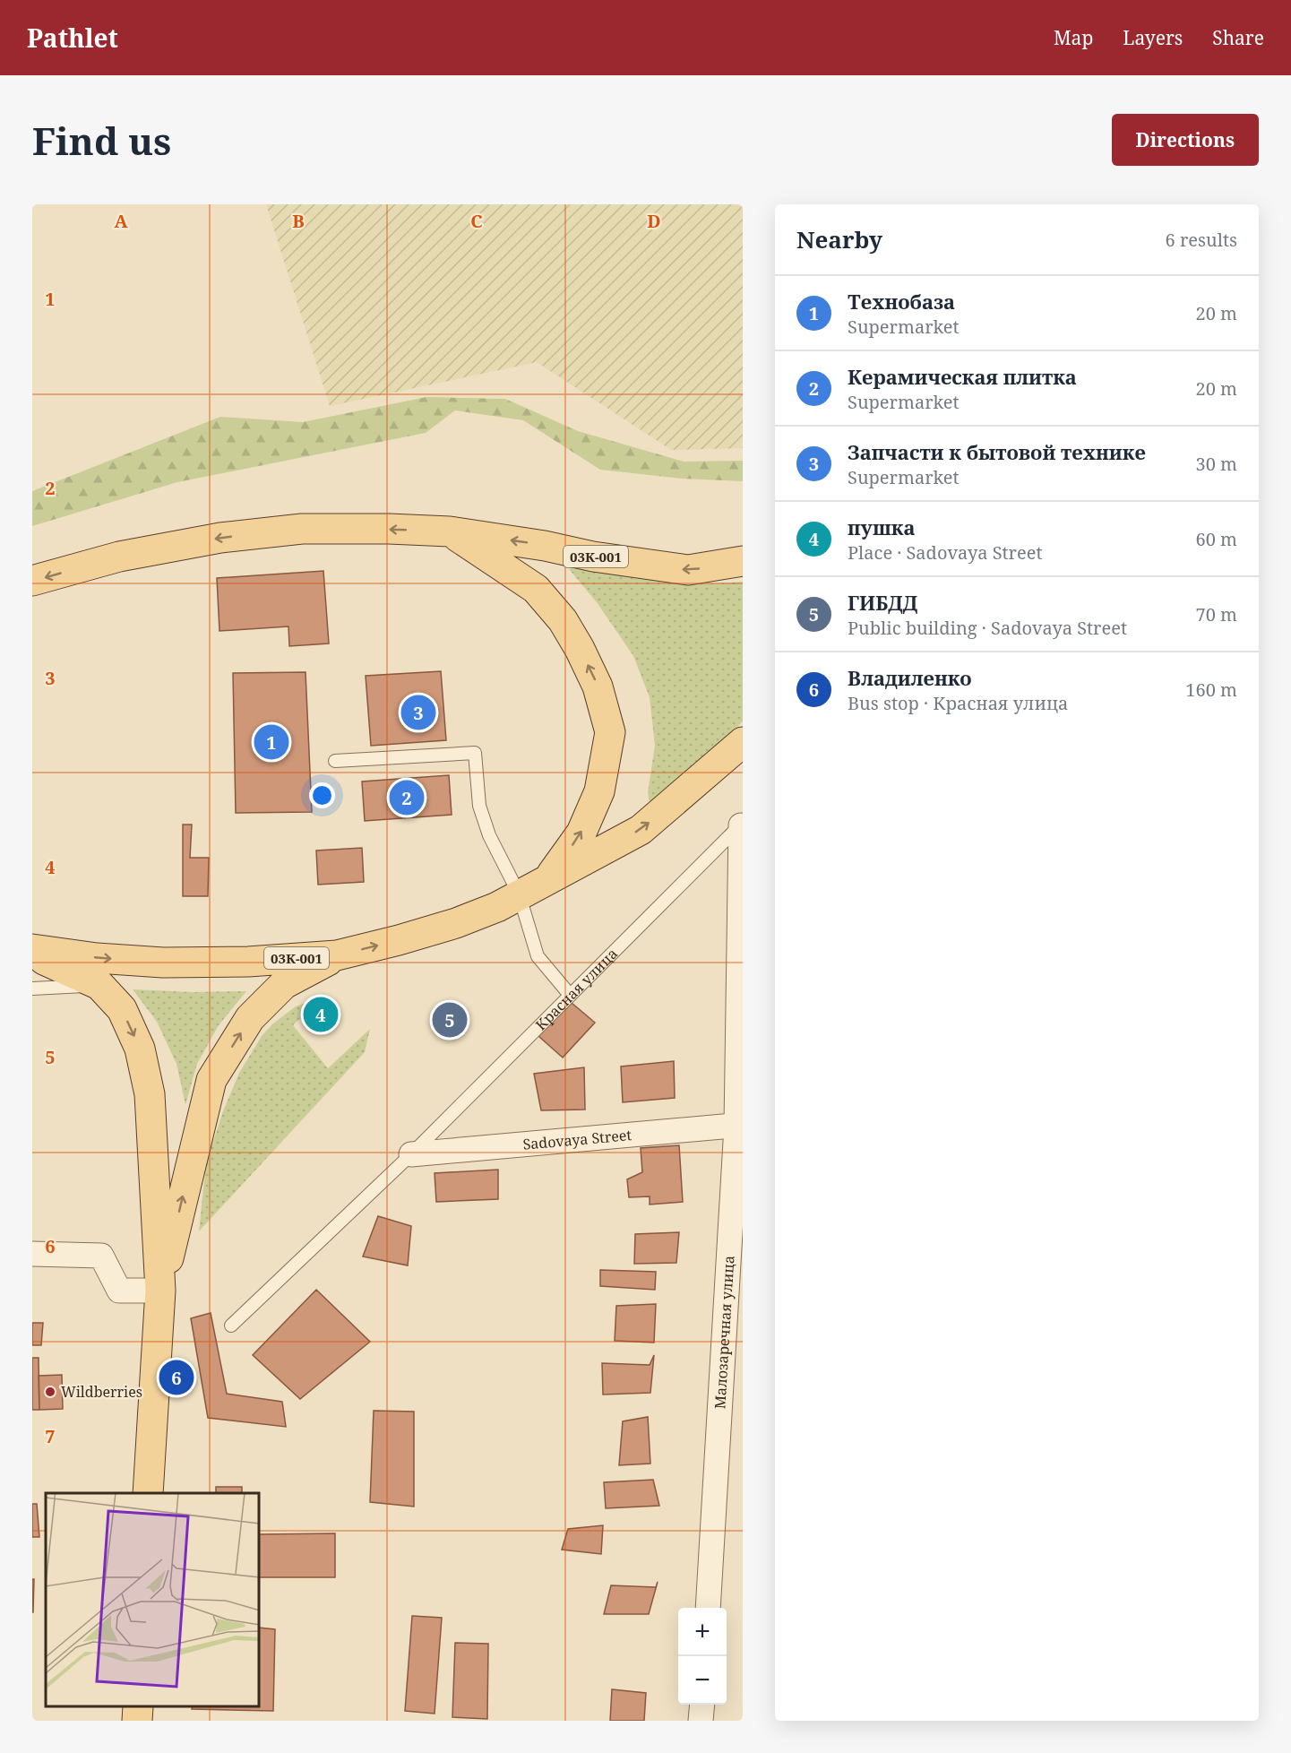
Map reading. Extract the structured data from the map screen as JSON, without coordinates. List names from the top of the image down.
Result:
{
  "streets": {
    "main road": ["03К-001"],
    "street": ["Sadovaya Street", "Малозаречная улица"],
    "lane": ["Красная улица"]
  },
  "crossings": [
    ["Красная улица", "Sadovaya Street"],
    ["Красная улица", "Малозаречная улица"],
    ["Sadovaya Street", "Малозаречная улица"]
  ],
  "places": ["Wildberries"],
  "page": {
    "header": "Pathlet",
    "nav": ["Map", "Layers", "Share"],
    "buttons": "Directions",
    "title": "Find us",
    "heading": ["Nearby", "6 results"],
    "list": [
      {
        "mark": "1",
        "name": "Технобаза",
        "note": "Supermarket",
        "value": "20 m"
      },
      {
        "mark": "2",
        "name": "Керамическая плитка",
        "note": "Supermarket",
        "value": "20 m"
      },
      {
        "mark": "3",
        "name": "Запчасти к бытовой технике",
        "note": "Supermarket",
        "value": "30 m"
      },
      {
        "mark": "4",
        "name": "пушка",
        "note": "Place · Sadovaya Street",
        "value": "60 m"
      },
      {
        "mark": "5",
        "name": "ГИБДД",
        "note": "Public building · Sadovaya Street",
        "value": "70 m"
      },
      {
        "mark": "6",
        "name": "Владиленко",
        "note": "Bus stop · Красная улица",
        "value": "160 m"
      }
    ],
    "pins": [
      "3",
      "1",
      "2",
      "4",
      "5",
      "6"
    ],
    "map_buttons": ["+", "−"]
  },
  "grid": {
    "columns": [
      "A",
      "B",
      "C",
      "D"
    ],
    "rows": [
      "1",
      "2",
      "3",
      "4",
      "5",
      "6",
      "7"
    ]
  }
}
